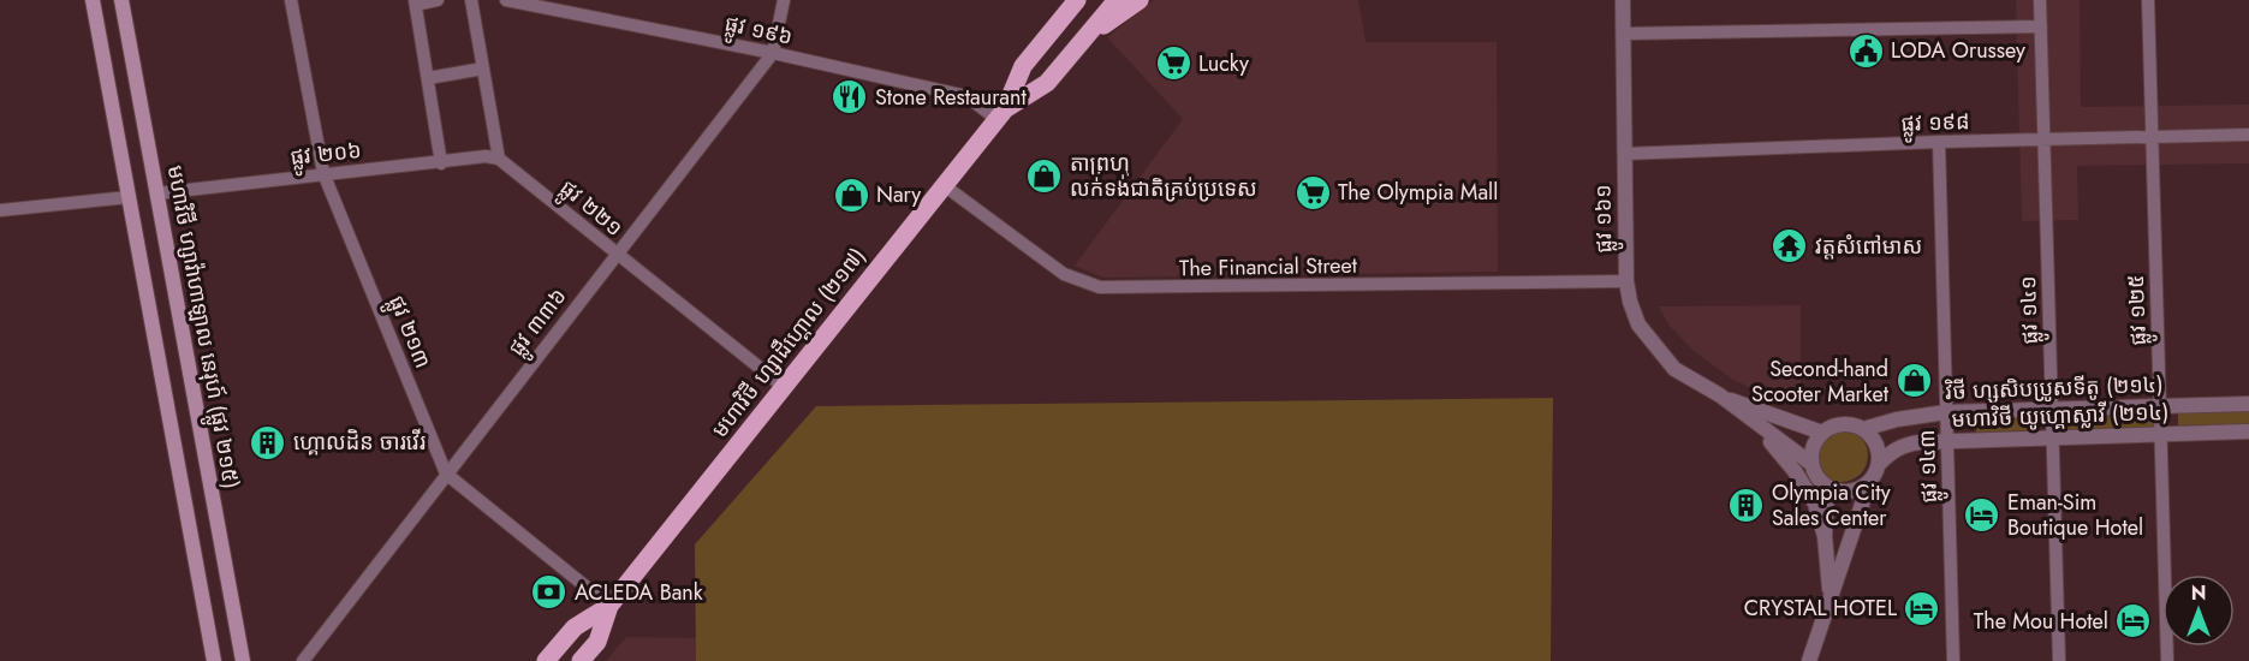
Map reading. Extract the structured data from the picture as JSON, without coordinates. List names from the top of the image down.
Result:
{
  "streets": {
    "main road": ["មហាវិថី ហ្សាវ៉ាហាឡាល នេរុហ៍ (ផ្លូវ ២១៥)", "មហាវិថី ហ្សាដឹហ្គោល (២១៧)"],
    "street": [
      "ផ្លូវ ១៩៦",
      "ផ្លូវ ១៩៨",
      "ផ្លូវ ២០៦",
      "ផ្លូវ ២២១",
      "ផ្លូវ ១៦១",
      "The Financial Street",
      "ផ្លូវ ១៤១",
      "ផ្លូវ ១២៥",
      "ផ្លូវ ៣៣៦",
      "ផ្លូវ ២១៣",
      "វិថី ហ្សូសិបប្រូសទីតូ (២១៤)",
      "មហាវិថី យូហ្គោស្លាវី (២១៤)",
      "ផ្លូវ ១៤៣"
    ]
  },
  "crossings": [
    ["ផ្លូវ ១៩៦", "ផ្លូវ ៣៣៦"],
    ["ផ្លូវ ១៩៦", "មហាវិថី ហ្សាដឹហ្គោល (២១៧)"],
    ["ផ្លូវ ១៩៨", "ផ្លូវ ១៦១"],
    ["ផ្លូវ ១៩៨", "ផ្លូវ ១៤១"],
    ["ផ្លូវ ១៩៨", "ផ្លូវ ១២៥"],
    ["ផ្លូវ ១៩៨", "ផ្លូវ ១៤៣"],
    ["ផ្លូវ ២០៦", "ផ្លូវ ២២១"],
    ["ផ្លូវ ២០៦", "មហាវិថី ហ្សាវ៉ាហាឡាល នេរុហ៍ (ផ្លូវ ២១៥)"],
    ["ផ្លូវ ២០៦", "ផ្លូវ ២១៣"],
    ["ផ្លូវ ២២១", "ផ្លូវ ៣៣៦"],
    ["ផ្លូវ ២២១", "មហាវិថី ហ្សាដឹហ្គោល (២១៧)"],
    ["ផ្លូវ ១៦១", "The Financial Street"],
    ["ផ្លូវ ១៦១", "វិថី ហ្សូសិបប្រូសទីតូ (២១៤)"],
    ["ផ្លូវ ១៦១", "មហាវិថី យូហ្គោស្លាវី (២១៤)"],
    ["The Financial Street", "មហាវិថី ហ្សាដឹហ្គោល (២១៧)"],
    ["ផ្លូវ ១៤១", "វិថី ហ្សូសិបប្រូសទីតូ (២១៤)"],
    ["ផ្លូវ ១៤១", "មហាវិថី យូហ្គោស្លាវី (២១៤)"],
    ["ផ្លូវ ១២៥", "វិថី ហ្សូសិបប្រូសទីតូ (២១៤)"],
    ["ផ្លូវ ១២៥", "មហាវិថី យូហ្គោស្លាវី (២១៤)"],
    ["ផ្លូវ ៣៣៦", "ផ្លូវ ២១៣"],
    ["ផ្លូវ ២១៣", "មហាវិថី ហ្សាដឹហ្គោល (២១៧)"],
    ["វិថី ហ្សូសិបប្រូសទីតូ (២១៤)", "មហាវិថី យូហ្គោស្លាវី (២១៤)"],
    ["វិថី ហ្សូសិបប្រូសទីតូ (២១៤)", "ផ្លូវ ១៤៣"],
    ["មហាវិថី យូហ្គោស្លាវី (២១៤)", "ផ្លូវ ១៤៣"]
  ],
  "places": {
    "public building": ["LODA Orussey"],
    "supermarket": ["Lucky", "The Olympia Mall"],
    "restaurant": ["Stone Restaurant"],
    "shop": ["តាព្រហ្ម លក់ទង់ជាតិគ្រប់ប្រទេស", "Nary", "Second-hand Scooter Market"],
    "temple": ["វត្តសំពៅមាស"],
    "building": ["ហ្គោលដិន ចារវើរ", "Olympia City Sales Center"],
    "hotel": ["Eman-Sim Boutique Hotel", "CRYSTAL HOTEL", "The Mou Hotel"],
    "bank": ["ACLEDA Bank"]
  },
  "north": "top"
}
